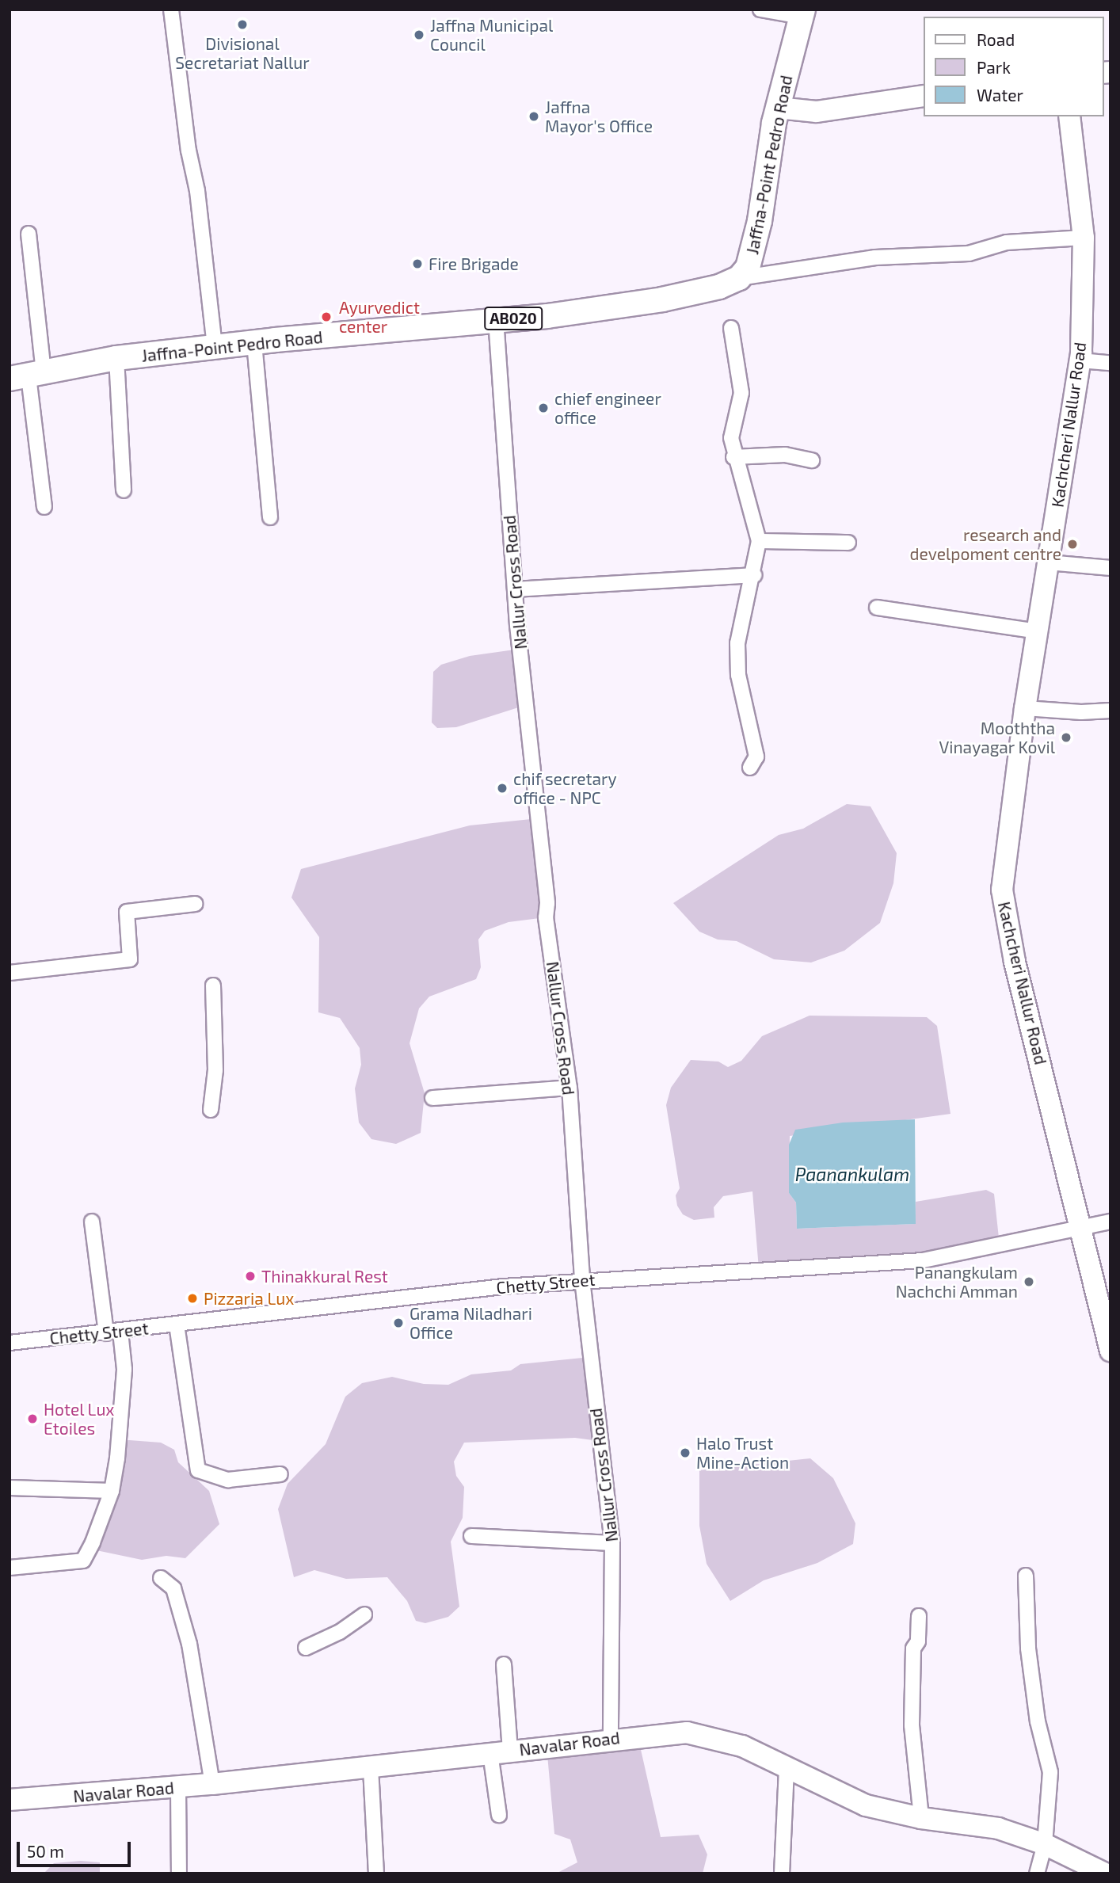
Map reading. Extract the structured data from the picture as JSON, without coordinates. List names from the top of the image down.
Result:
{
  "streets": {
    "main road": ["Jaffna-Point Pedro Road", "AB020"],
    "street": [
      "Kachcheri Nallur Road",
      "Nallur Cross Road",
      "Chetty Street",
      "Navalar Road"
    ]
  },
  "crossings": [
    ["Jaffna-Point Pedro Road", "Nallur Cross Road"],
    ["Kachcheri Nallur Road", "Chetty Street"],
    ["Nallur Cross Road", "Chetty Street"],
    ["Nallur Cross Road", "Navalar Road"]
  ],
  "water": ["Paanankulam"],
  "places": [
    "Divisional Secretariat Nallur",
    "Jaffna Municipal Council",
    "Jaffna Mayor's Office",
    "Fire Brigade",
    "Ayurvedict center",
    "chief engineer office",
    "research and develpoment centre",
    "Mooththa Vinayagar Kovil",
    "chif secretary office - NPC",
    "Thinakkural Rest",
    "Panangkulam Nachchi Amman",
    "Pizzaria Lux",
    "Grama Niladhari Office",
    "Hotel Lux Etoiles",
    "Halo Trust Mine-Action"
  ],
  "legend": ["Road", "Park", "Water"],
  "scale_bar": "50 m"
}
